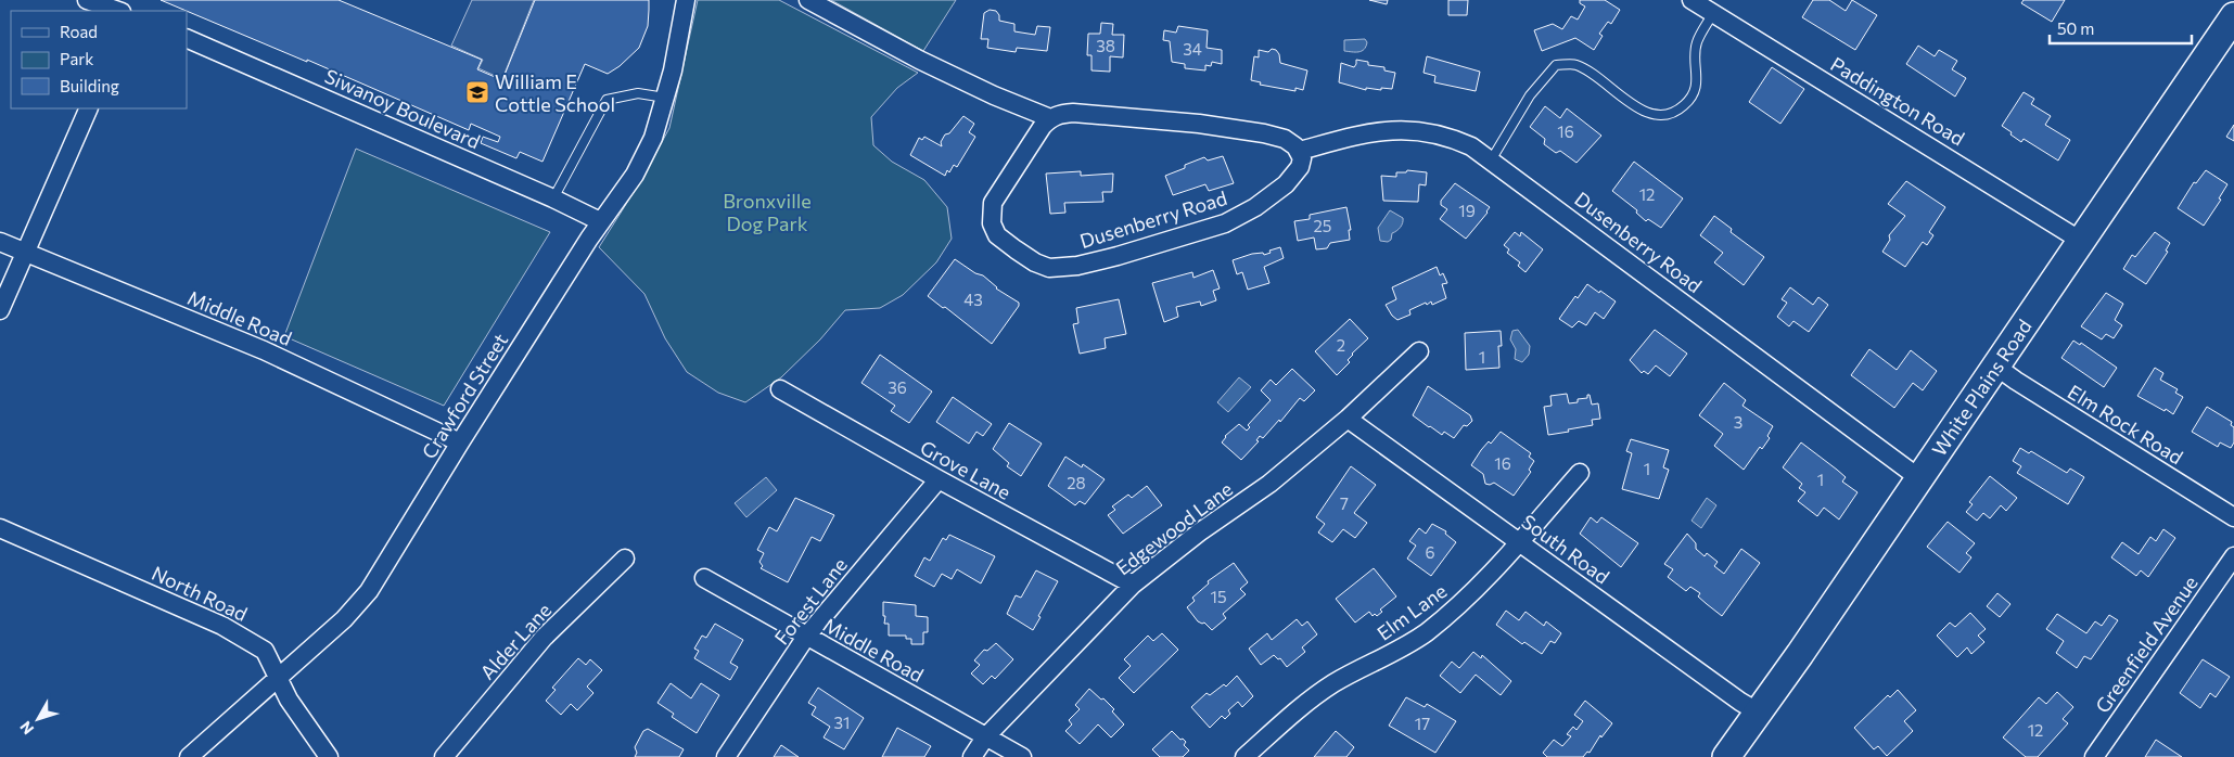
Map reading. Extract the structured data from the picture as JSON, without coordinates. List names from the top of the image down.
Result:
{
  "streets": {
    "main road": ["White Plains Road"],
    "street": [
      "Paddington Road",
      "Siwanoy Boulevard",
      "Dusenberry Road",
      "Middle Road",
      "Crawford Street",
      "Elm Rock Road",
      "Grove Lane",
      "Edgewood Lane",
      "South Road",
      "North Road",
      "Forest Lane",
      "Elm Lane",
      "Alder Lane",
      "Greenfield Avenue"
    ]
  },
  "crossings": [
    ["Paddington Road", "White Plains Road"],
    ["Siwanoy Boulevard", "Crawford Street"],
    ["Dusenberry Road", "White Plains Road"],
    ["Middle Road", "Crawford Street"],
    ["Middle Road", "Edgewood Lane"],
    ["Middle Road", "Forest Lane"],
    ["White Plains Road", "Elm Rock Road"],
    ["White Plains Road", "South Road"],
    ["Crawford Street", "North Road"],
    ["Grove Lane", "Edgewood Lane"],
    ["Grove Lane", "Forest Lane"],
    ["Edgewood Lane", "South Road"],
    ["South Road", "Elm Lane"]
  ],
  "parks": ["Bronxville Dog Park"],
  "places": {
    "school or university": ["William E Cottle School"]
  },
  "house_numbers": [
    "38",
    "34",
    "16",
    "12",
    "19",
    "25",
    "43",
    "2",
    "1",
    "36",
    "3",
    "16",
    "1",
    "1",
    "28",
    "7",
    "6",
    "15",
    "31",
    "17",
    "12"
  ],
  "legend": ["Road", "Park", "Building"],
  "scale_bar": "50 m",
  "north": "bottom left"
}
